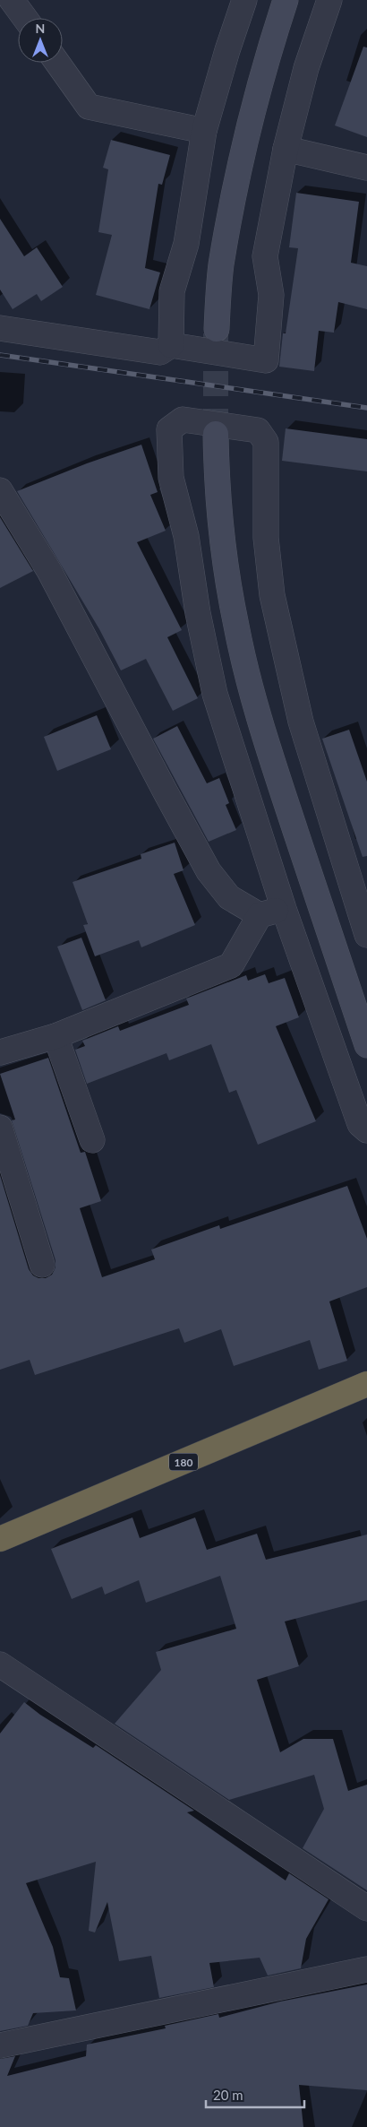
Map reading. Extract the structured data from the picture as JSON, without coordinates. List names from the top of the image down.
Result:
{
  "streets": {
    "highway": ["180"]
  },
  "scale_bar": "20 m",
  "north": "top"
}
